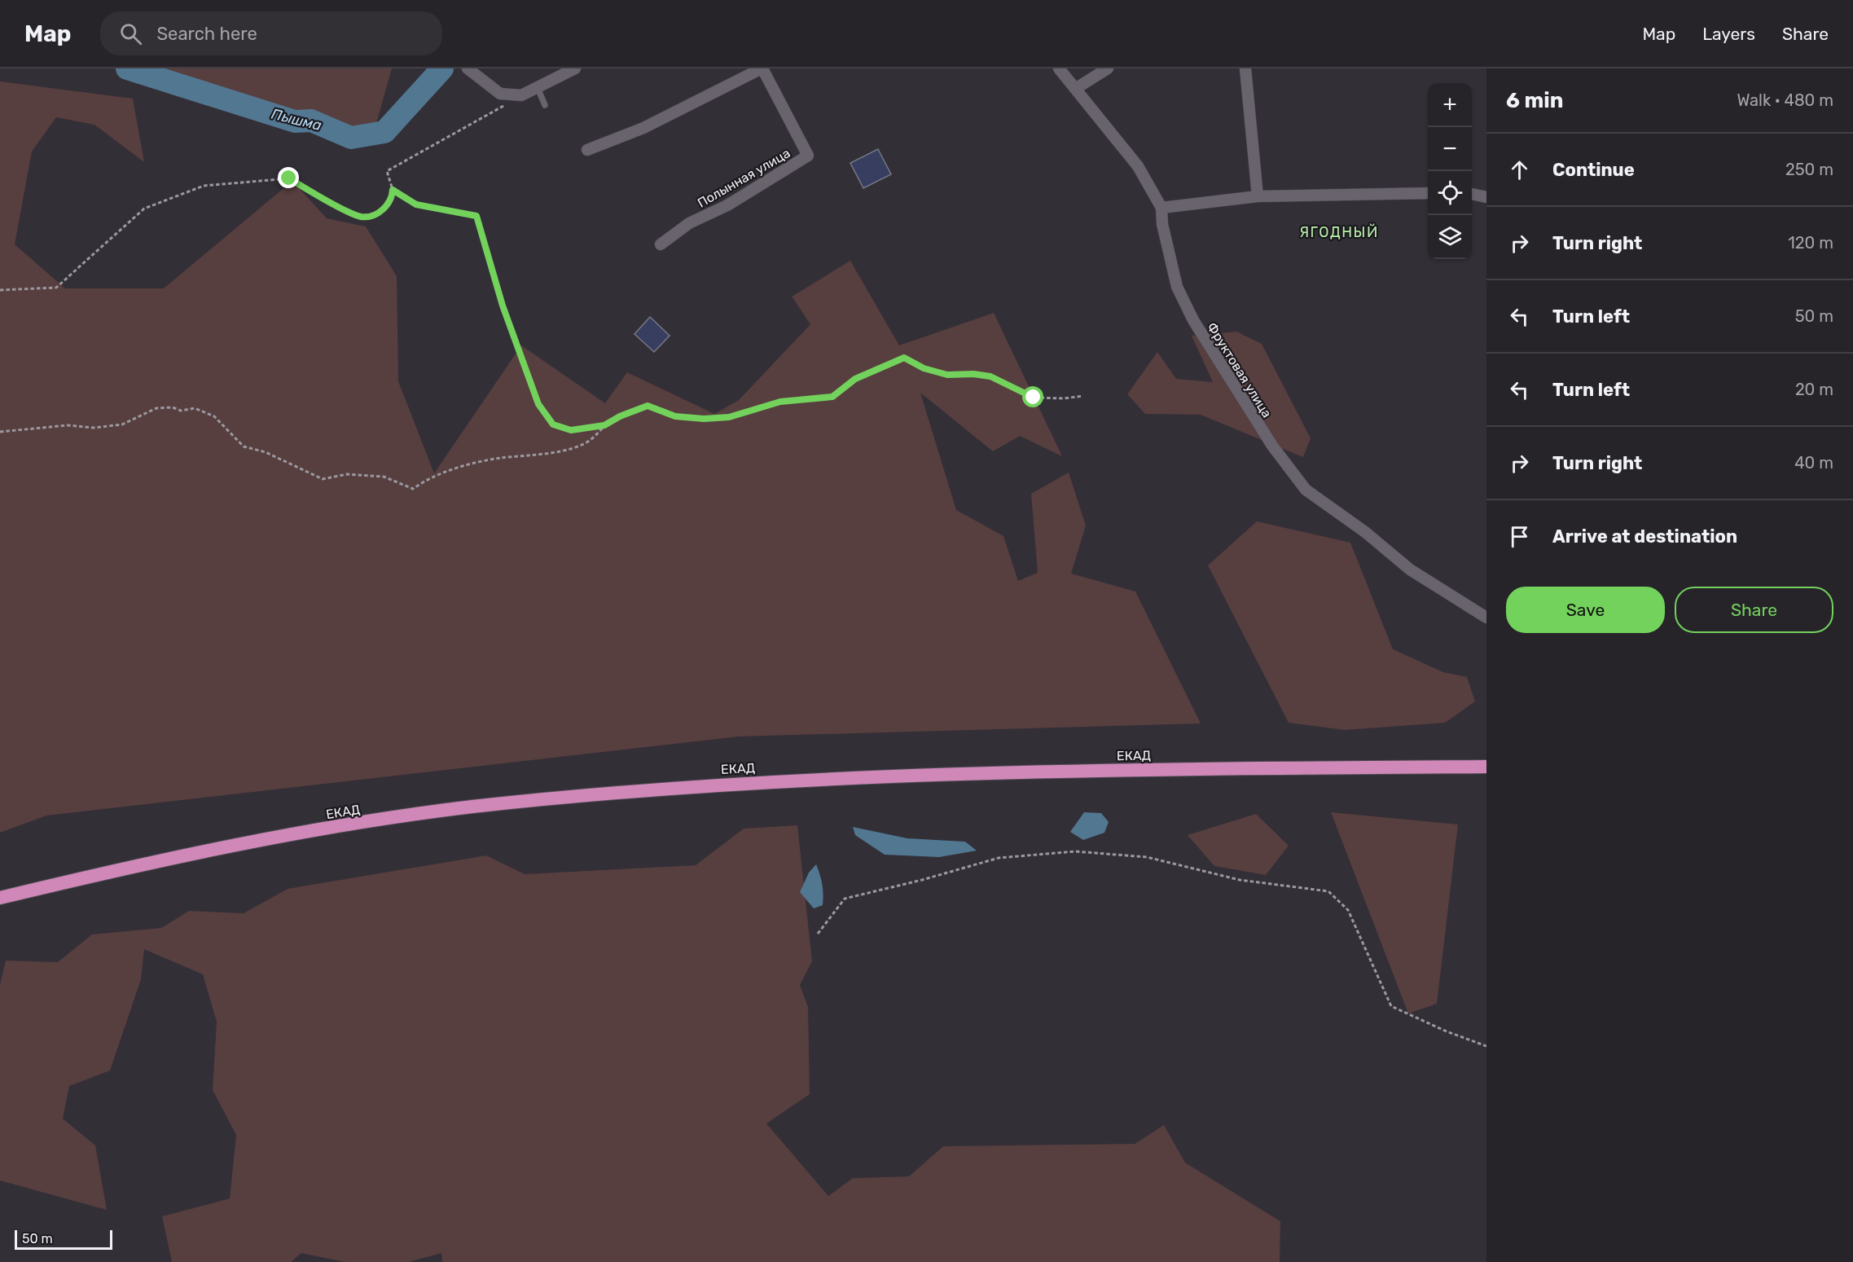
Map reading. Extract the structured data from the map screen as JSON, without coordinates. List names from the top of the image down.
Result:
{
  "streets": {
    "highway": ["ЕКАД"],
    "street": ["Полынная улица", "Фруктовая улица"]
  },
  "districts": ["ЯГОДНЫЙ"],
  "water": ["Пышма"],
  "scale_bar": "50 m",
  "page": {
    "header": "Map",
    "search": "Search here",
    "nav": ["Map", "Layers", "Share"],
    "heading": ["6 min", "Walk · 480 m"],
    "map_buttons": ["+", "−"],
    "list": [
      ["Continue", "250 m"],
      ["Turn right", "120 m"],
      ["Turn left", "50 m"],
      ["Turn left", "20 m"],
      ["Turn right", "40 m"],
      "Arrive at destination"
    ],
    "buttons": ["Save", "Share"],
    "scale": "50 m"
  }
}
